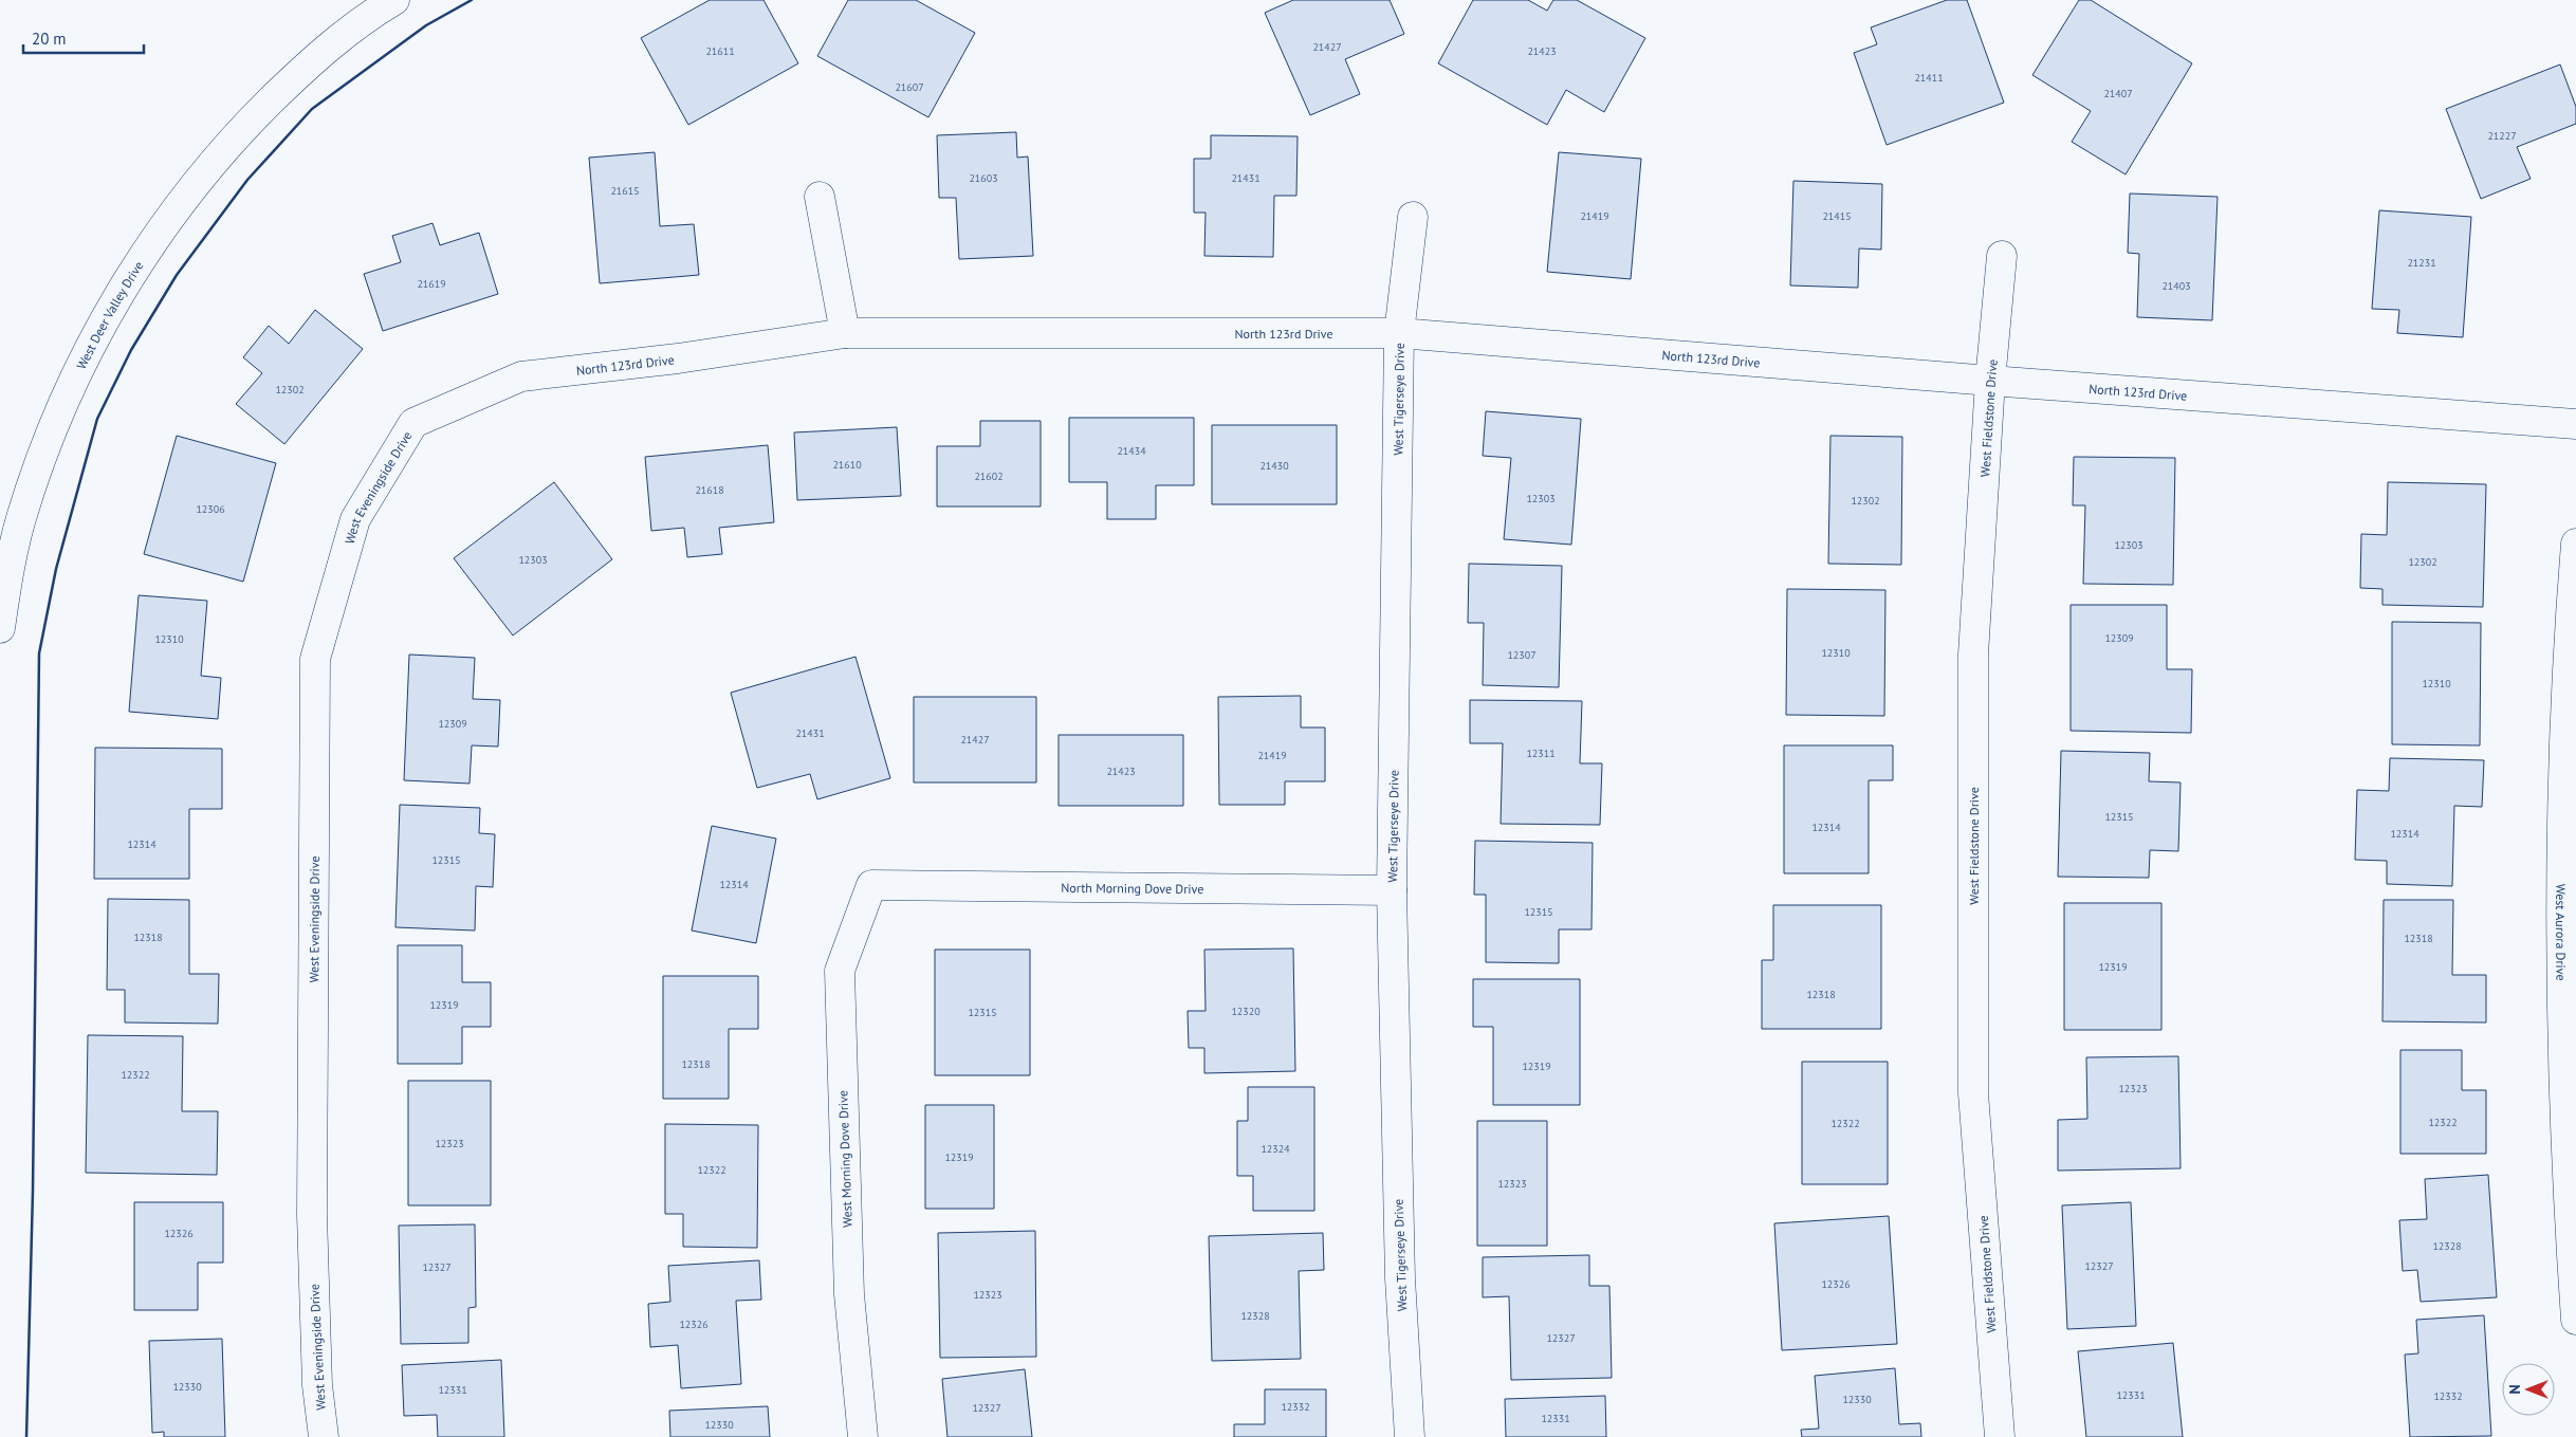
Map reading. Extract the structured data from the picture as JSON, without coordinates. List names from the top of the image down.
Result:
{
  "streets": {
    "street": [
      "West Deer Valley Drive",
      "North 123rd Drive",
      "West Tigerseye Drive",
      "West Fieldstone Drive",
      "West Eveningside Drive",
      "North Morning Dove Drive",
      "West Aurora Drive",
      "West Morning Dove Drive"
    ]
  },
  "crossings": [
    ["North 123rd Drive", "West Tigerseye Drive"],
    ["North 123rd Drive", "West Fieldstone Drive"],
    ["North 123rd Drive", "West Eveningside Drive"],
    ["West Tigerseye Drive", "North Morning Dove Drive"],
    ["North Morning Dove Drive", "West Morning Dove Drive"]
  ],
  "house_numbers": [
    "21427",
    "21611",
    "21423",
    "21411",
    "21607",
    "21407",
    "21227",
    "21603",
    "21431",
    "21615",
    "21419",
    "21415",
    "21231",
    "21619",
    "21403",
    "12302",
    "21434",
    "21610",
    "21430",
    "21602",
    "21618",
    "12303",
    "12302",
    "12306",
    "12303",
    "12303",
    "12302",
    "12309",
    "12310",
    "12310",
    "12307",
    "12310",
    "12309",
    "21431",
    "21427",
    "12311",
    "21419",
    "21423",
    "12315",
    "12314",
    "12314",
    "12314",
    "12315",
    "12314",
    "12315",
    "12318",
    "12318",
    "12319",
    "12318",
    "12319",
    "12320",
    "12315",
    "12318",
    "12319",
    "12322",
    "12323",
    "12322",
    "12322",
    "12323",
    "12324",
    "12319",
    "12322",
    "12323",
    "12326",
    "12328",
    "12327",
    "12327",
    "12326",
    "12323",
    "12328",
    "12326",
    "12327",
    "12330",
    "12331",
    "12331",
    "12332",
    "12330",
    "12332",
    "12327",
    "12331",
    "12330"
  ],
  "scale_bar": "20 m",
  "north": "left"
}
